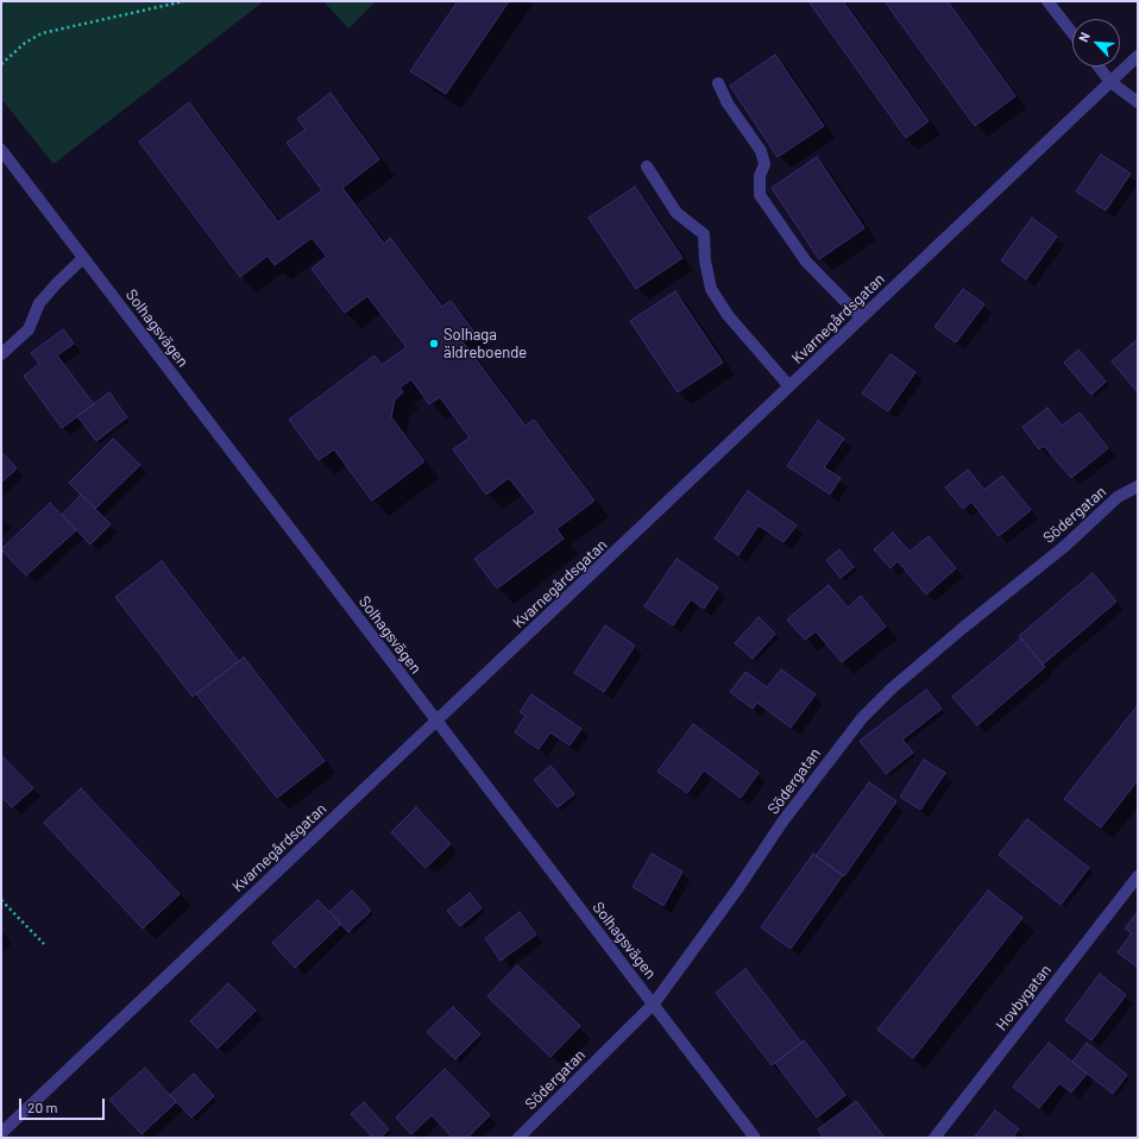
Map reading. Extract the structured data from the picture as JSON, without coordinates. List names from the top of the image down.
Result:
{
  "streets": {
    "street": [
      "Kvarnegårdsgatan",
      "Solhagsvägen",
      "Södergatan",
      "Hovbygatan"
    ]
  },
  "crossings": [
    ["Kvarnegårdsgatan", "Solhagsvägen"],
    ["Solhagsvägen", "Södergatan"]
  ],
  "places": ["Solhaga äldreboende"],
  "scale_bar": "20 m",
  "north": "top left"
}
